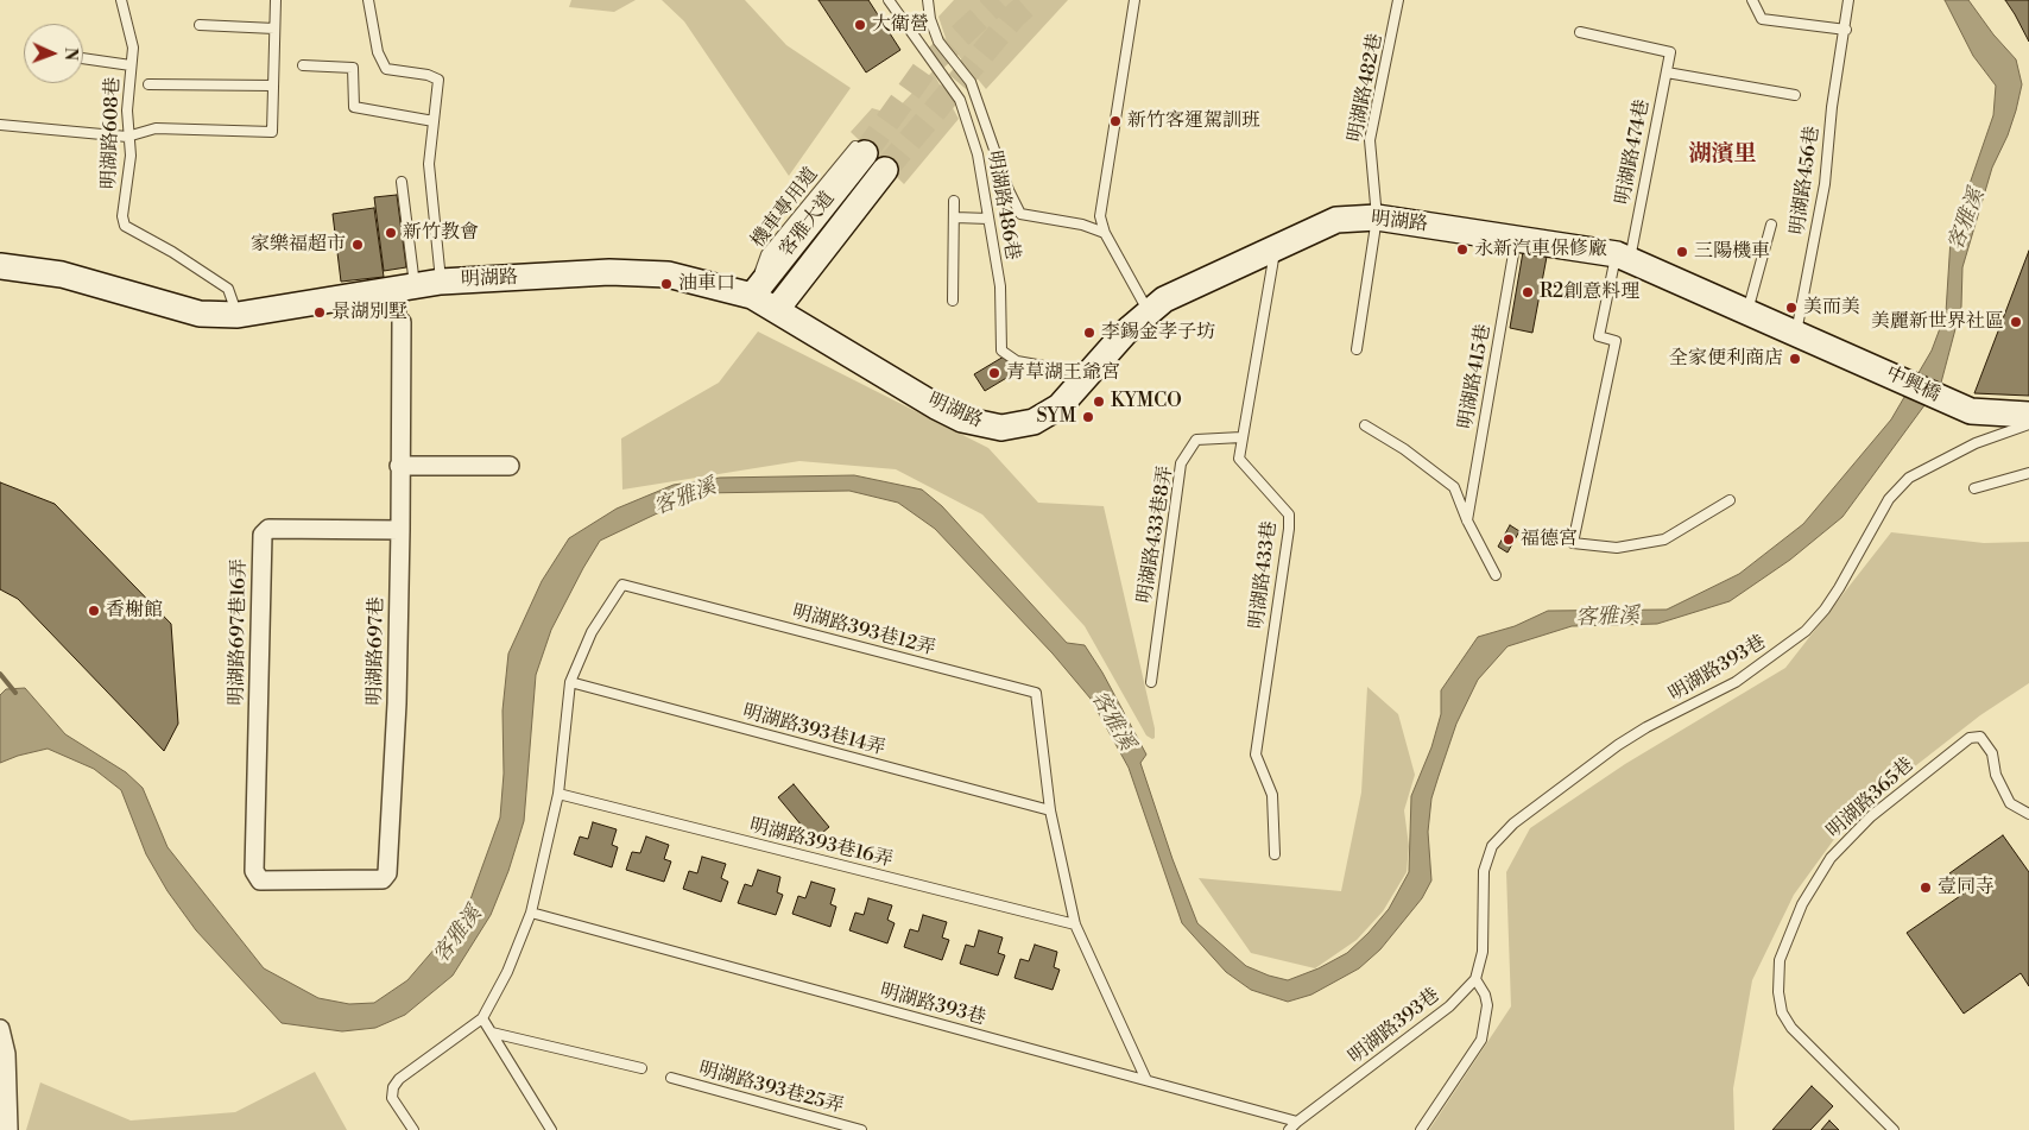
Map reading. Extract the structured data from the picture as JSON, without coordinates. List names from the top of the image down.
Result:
{
  "streets": {
    "main road": ["明湖路", "客雅大道", "中興橋"],
    "street": ["明湖路697巷16弄", "明湖路697巷"],
    "lane": [
      "明湖路482巷",
      "明湖路608巷",
      "明湖路474巷",
      "明湖路456巷",
      "明湖路486巷",
      "明湖路415巷",
      "明湖路433巷8弄",
      "明湖路433巷",
      "明湖路393巷12弄",
      "明湖路393巷",
      "明湖路393巷14弄",
      "明湖路365巷",
      "明湖路393巷16弄",
      "明湖路393巷25弄"
    ]
  },
  "crossings": [
    ["明湖路482巷", "明湖路"],
    ["明湖路608巷", "明湖路"],
    ["明湖路474巷", "明湖路"],
    ["明湖路456巷", "明湖路"],
    ["明湖路486巷", "明湖路"],
    ["明湖路", "客雅大道"],
    ["明湖路", "明湖路415巷"],
    ["明湖路", "中興橋"],
    ["明湖路", "明湖路433巷"],
    ["明湖路", "明湖路697巷"],
    ["明湖路433巷8弄", "明湖路433巷"],
    ["明湖路393巷12弄", "明湖路393巷"],
    ["明湖路393巷12弄", "明湖路393巷14弄"],
    ["明湖路393巷12弄", "明湖路393巷16弄"],
    ["明湖路697巷16弄", "明湖路697巷"]
  ],
  "districts": ["湖濱里"],
  "water": ["客雅溪"],
  "places": [
    "大衛營",
    "新竹客運駕訓班",
    "新竹教會",
    "家樂福超市",
    "永新汽車保修廠",
    "三陽機車",
    "油車口",
    "R2創意料理",
    "美而美",
    "景湖別墅",
    "美麗新世界社區",
    "李錫金孝子坊",
    "全家便利商店",
    "青草湖王爺宮",
    "KYMCO",
    "SYM",
    "福德宮",
    "香榭館",
    "壹同寺"
  ],
  "north": "right"
}
